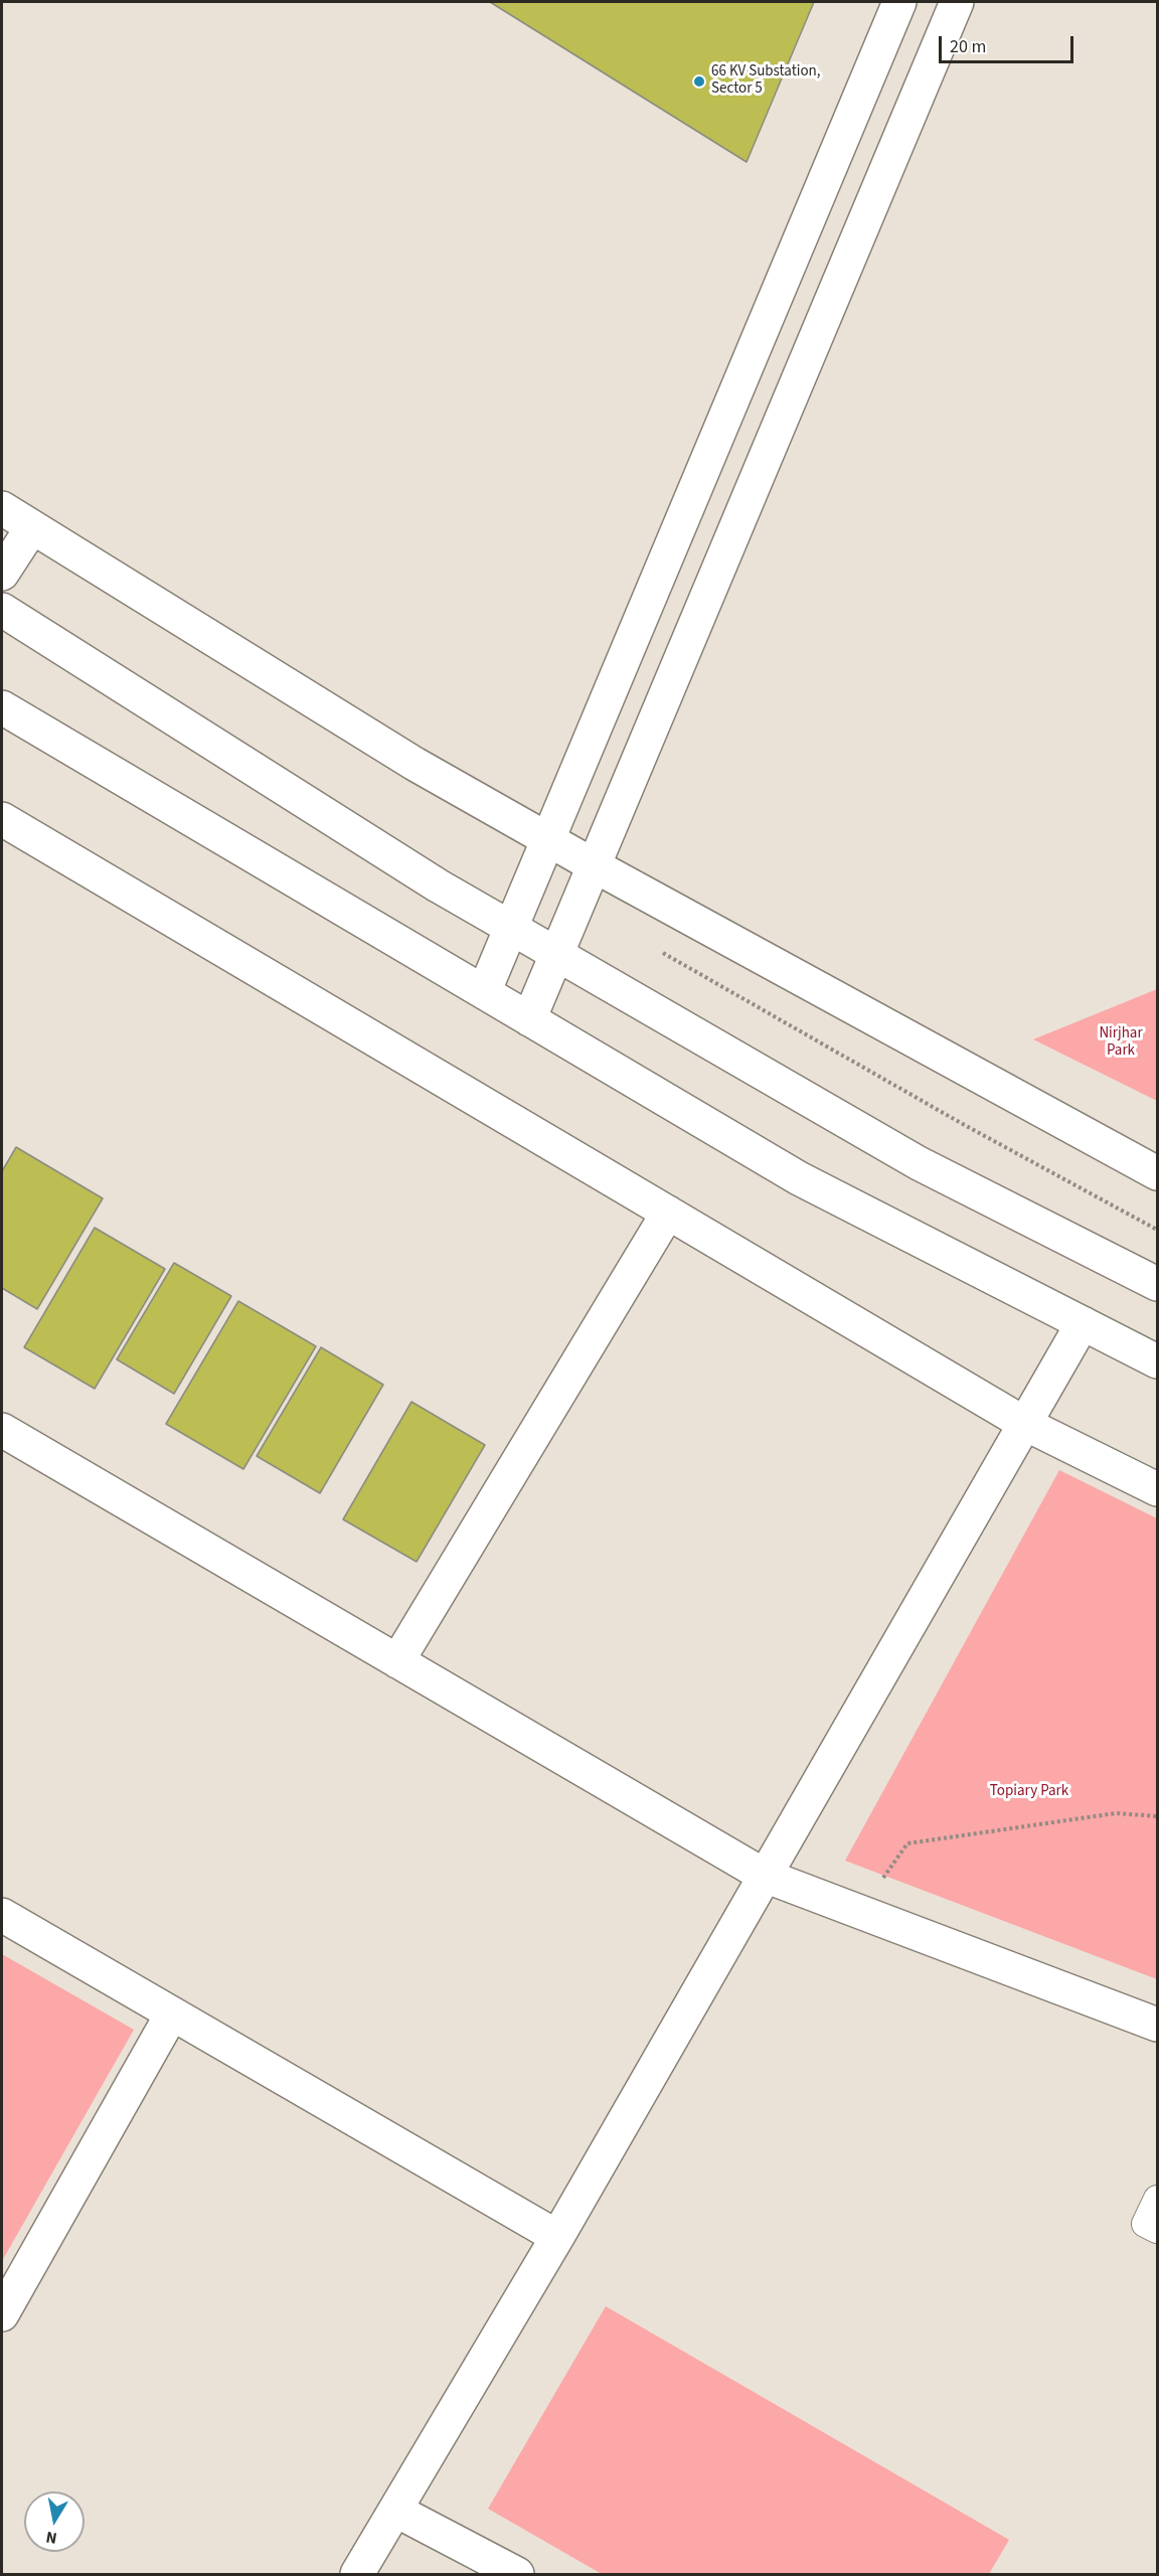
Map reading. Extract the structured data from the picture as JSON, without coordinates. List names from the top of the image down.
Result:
{
  "parks": ["Nirjhar Park", "Topiary Park"],
  "places": ["66 KV Substation, Sector 5"],
  "scale_bar": "20 m",
  "north": "bottom"
}
